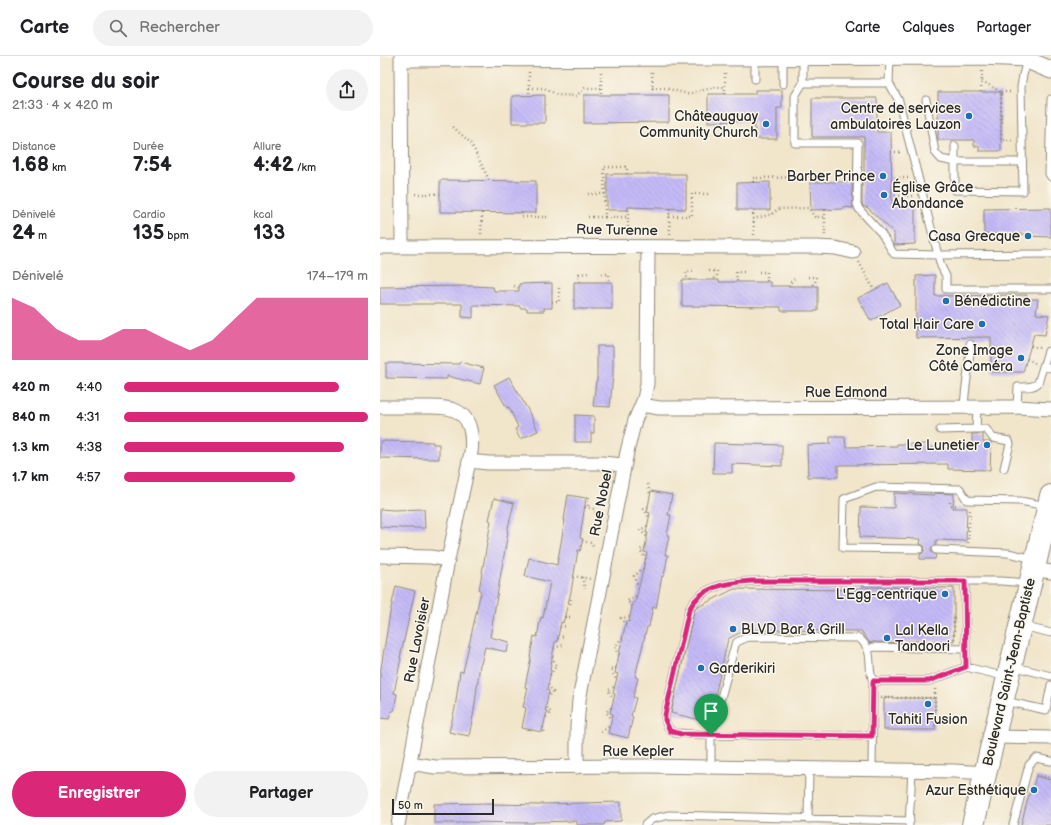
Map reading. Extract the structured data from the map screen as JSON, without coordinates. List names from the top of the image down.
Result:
{
  "streets": {
    "highway": ["Boulevard Saint-Jean-Baptiste"],
    "street": [
      "Rue Turenne",
      "Rue Edmond",
      "Rue Nobel",
      "Rue Lavoisier",
      "Rue Kepler"
    ]
  },
  "crossings": [
    ["Rue Turenne", "Rue Nobel"],
    ["Rue Edmond", "Rue Nobel"],
    ["Rue Nobel", "Rue Kepler"],
    ["Rue Lavoisier", "Rue Kepler"],
    ["Boulevard Saint-Jean-Baptiste", "Rue Kepler"]
  ],
  "places": [
    "Centre de services ambulatoires Lauzon",
    "Châteauguay Community Church",
    "Barber Prince",
    "Église Grâce Abondance",
    "Casa Grecque",
    "Bénédictine",
    "Total Hair Care",
    "Zone Image Côté Caméra",
    "Le Lunetier",
    "L'Egg-centrique",
    "BLVD Bar & Grill",
    "Lal Kella Tandoori",
    "Garderikiri",
    "Tahiti Fusion",
    "Azur Esthétique"
  ],
  "scale_bar": "50 m",
  "page": {
    "header": "Carte",
    "search": "Rechercher",
    "nav": ["Carte", "Calques", "Partager"],
    "heading": ["Course du soir", "21:33 · 4 × 420 m"],
    "stats": [
      ["Distance", "1.68 km"],
      ["Durée", "7:54"],
      ["Allure", "4:42 /km"],
      ["Dénivelé", "24 m"],
      ["Cardio", "135 bpm"],
      ["kcal", "133"]
    ],
    "chart": ["Dénivelé", "174–179 m"],
    "list": [
      {
        "name": "420 m",
        "note": "4:40"
      },
      {
        "name": "840 m",
        "note": "4:31"
      },
      {
        "name": "1.3 km",
        "note": "4:38"
      },
      {
        "name": "1.7 km",
        "note": "4:57"
      }
    ],
    "buttons": ["Enregistrer", "Partager"],
    "scale": "50 m"
  }
}
